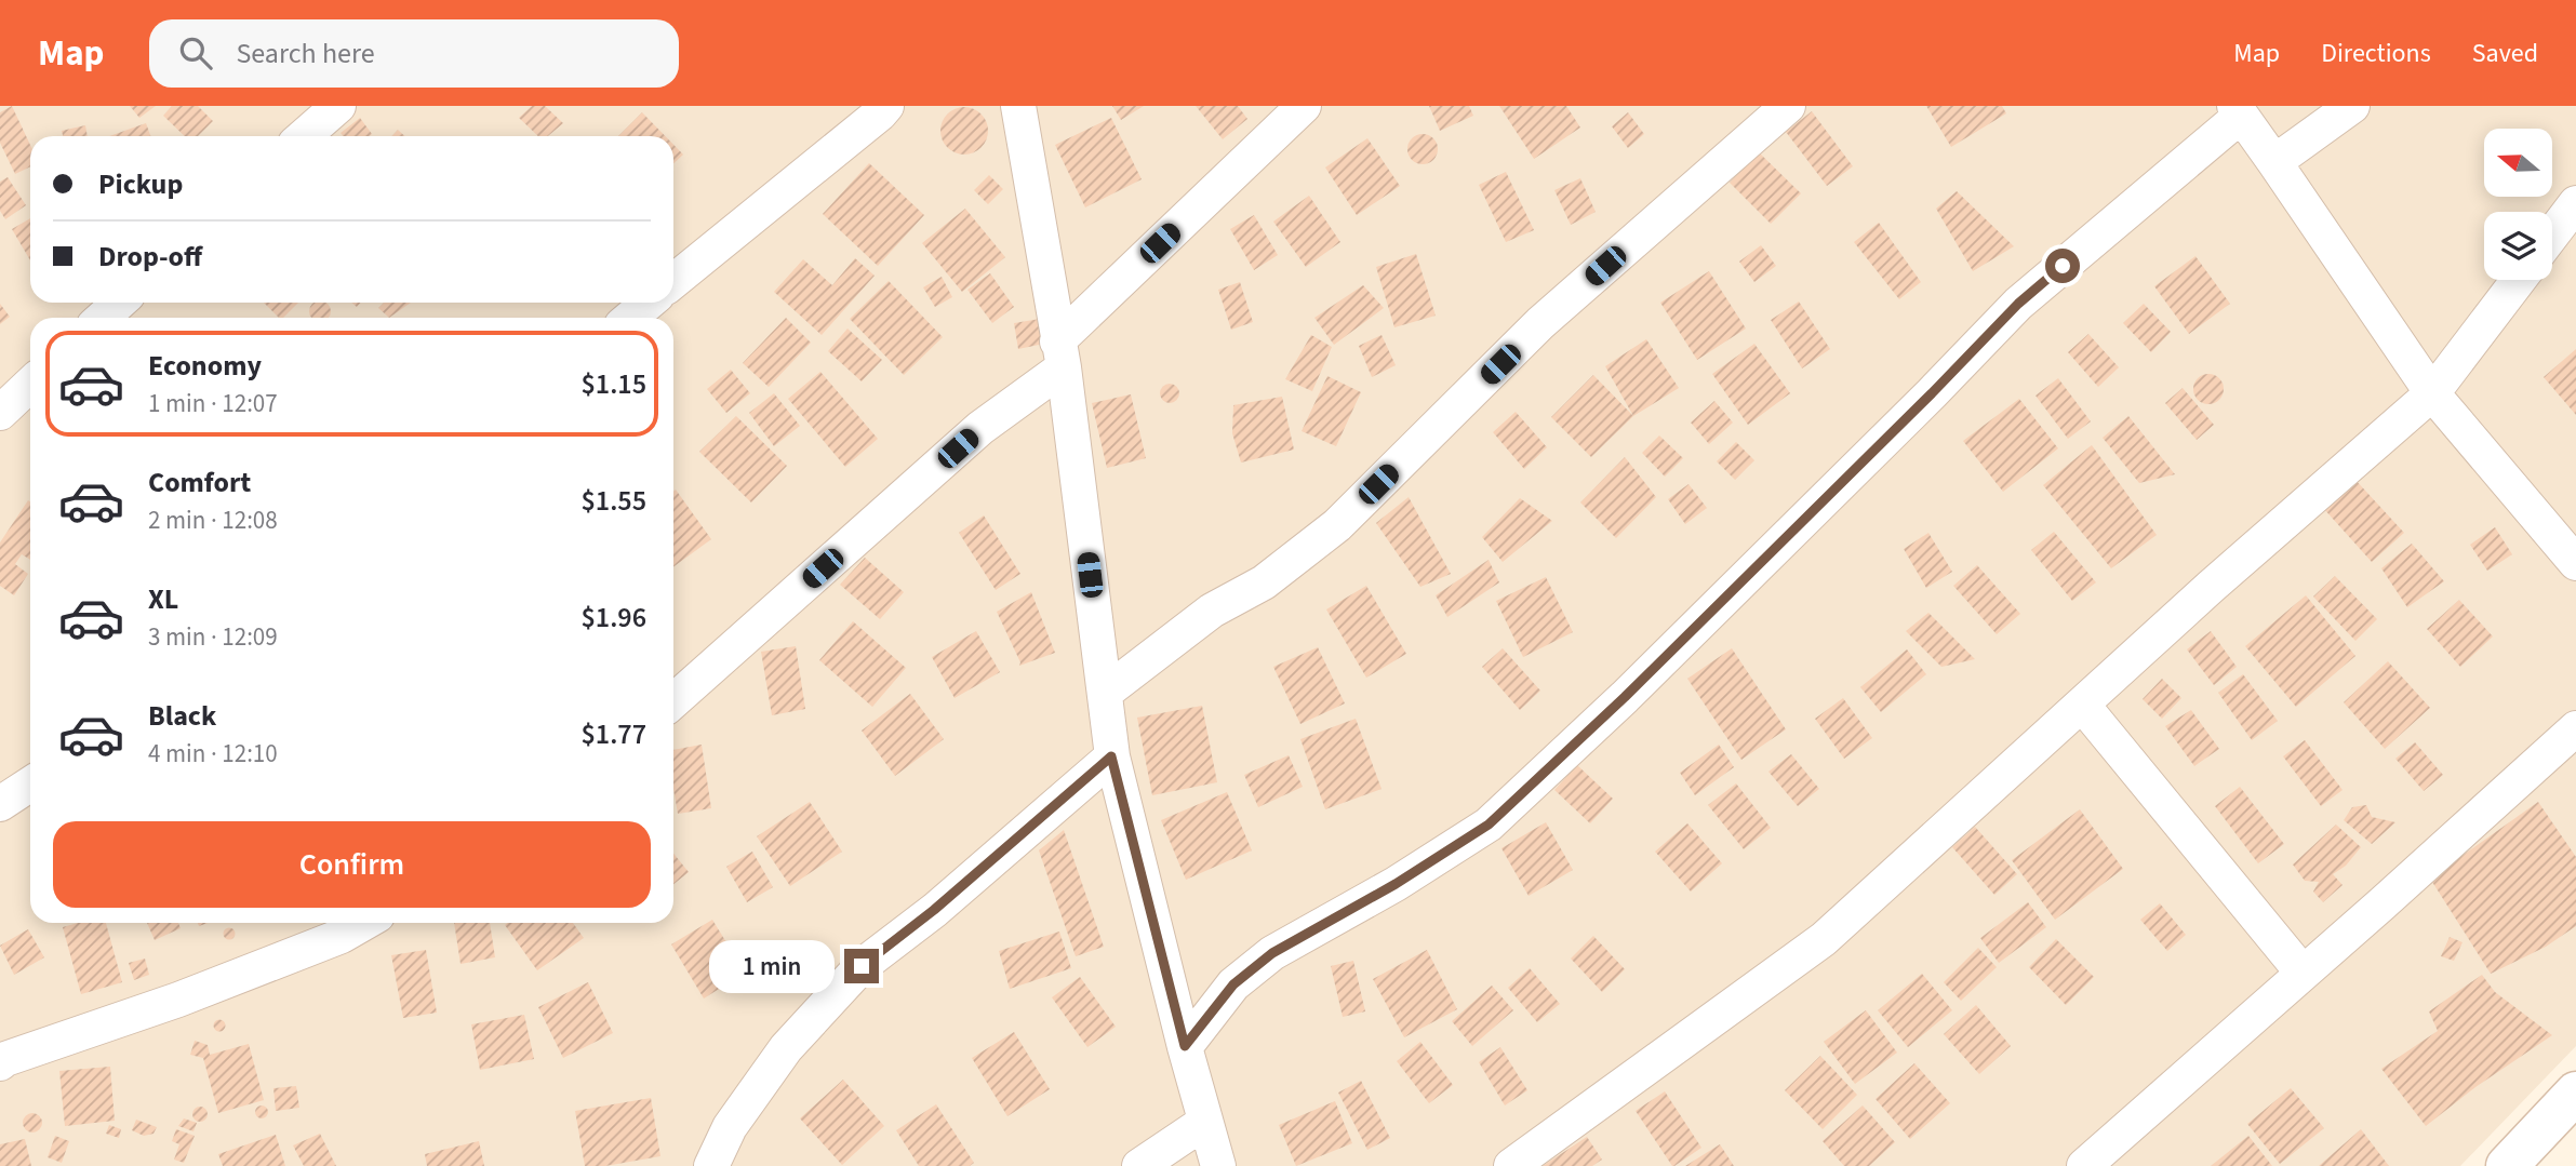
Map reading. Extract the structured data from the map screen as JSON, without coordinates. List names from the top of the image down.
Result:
{
  "north": "left",
  "page": {
    "header": "Map",
    "search": "Search here",
    "nav": ["Map", "Directions", "Saved"],
    "banner": ["Pickup", "Drop-off"],
    "list": [
      {
        "name": "Economy",
        "note": "1 min · 12:07",
        "value": "$1.15"
      },
      {
        "name": "Comfort",
        "note": "2 min · 12:08",
        "value": "$1.55"
      },
      {
        "name": "XL",
        "note": "3 min · 12:09",
        "value": "$1.96"
      },
      {
        "name": "Black",
        "note": "4 min · 12:10",
        "value": "$1.77"
      }
    ],
    "buttons": "Confirm",
    "bubble": "1 min"
  }
}
